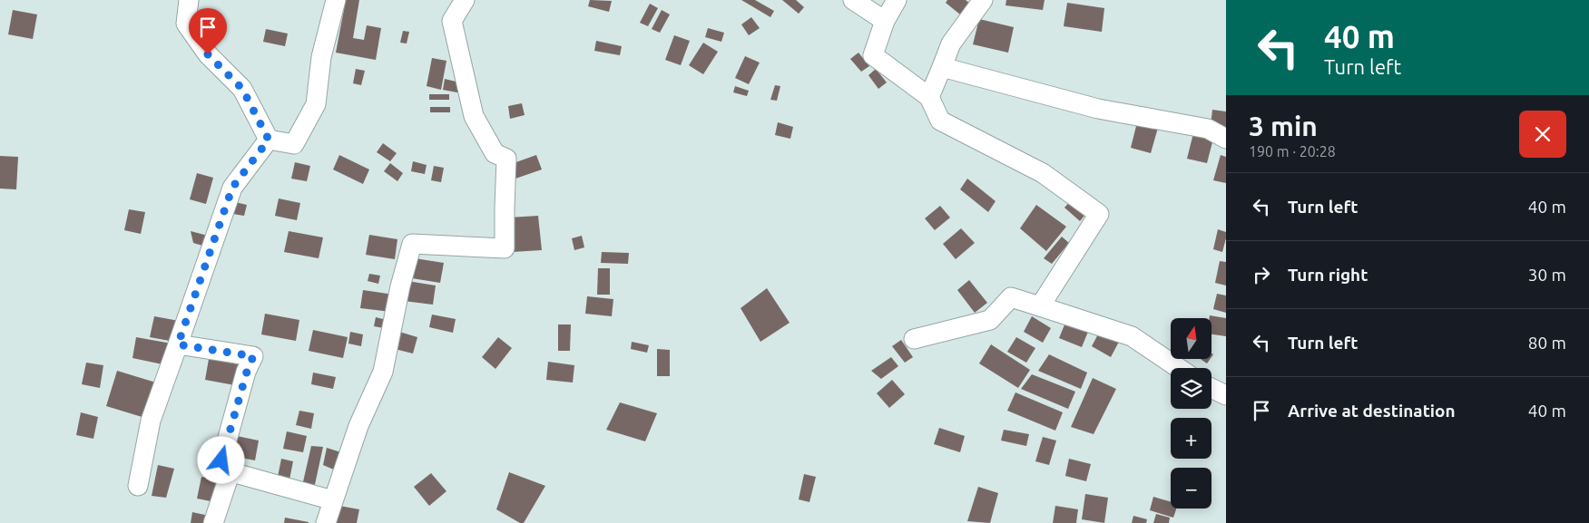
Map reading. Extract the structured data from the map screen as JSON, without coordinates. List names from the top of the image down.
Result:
{
  "north": "top",
  "page": {
    "turn": ["40 m", "Turn left"],
    "heading": ["3 min", "190 m · 20:28"],
    "list": [
      {
        "name": "Turn left",
        "value": "40 m"
      },
      {
        "name": "Turn right",
        "value": "30 m"
      },
      {
        "name": "Turn left",
        "value": "80 m"
      },
      {
        "name": "Arrive at destination",
        "value": "40 m"
      }
    ],
    "map_buttons": ["+", "−"]
  }
}
